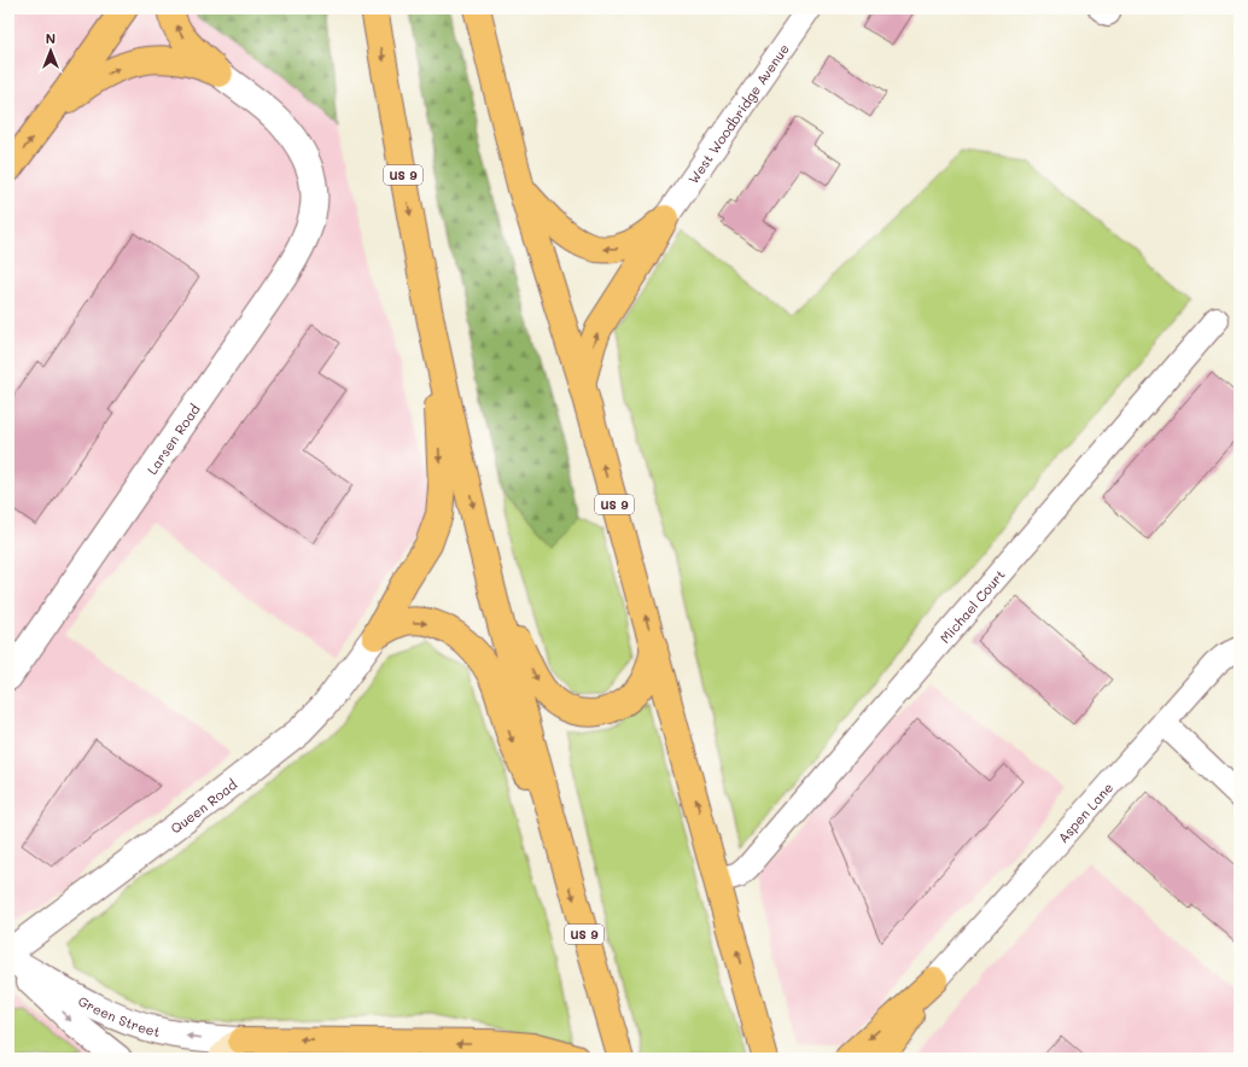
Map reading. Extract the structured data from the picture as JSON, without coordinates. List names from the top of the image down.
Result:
{
  "streets": {
    "highway": ["US 9"],
    "street": [
      "West Woodbridge Avenue",
      "Larsen Road",
      "Michael Court",
      "Queen Road",
      "Aspen Lane",
      "Green Street"
    ]
  },
  "crossings": [
    ["US 9", "Michael Court"]
  ],
  "north": "top"
}
